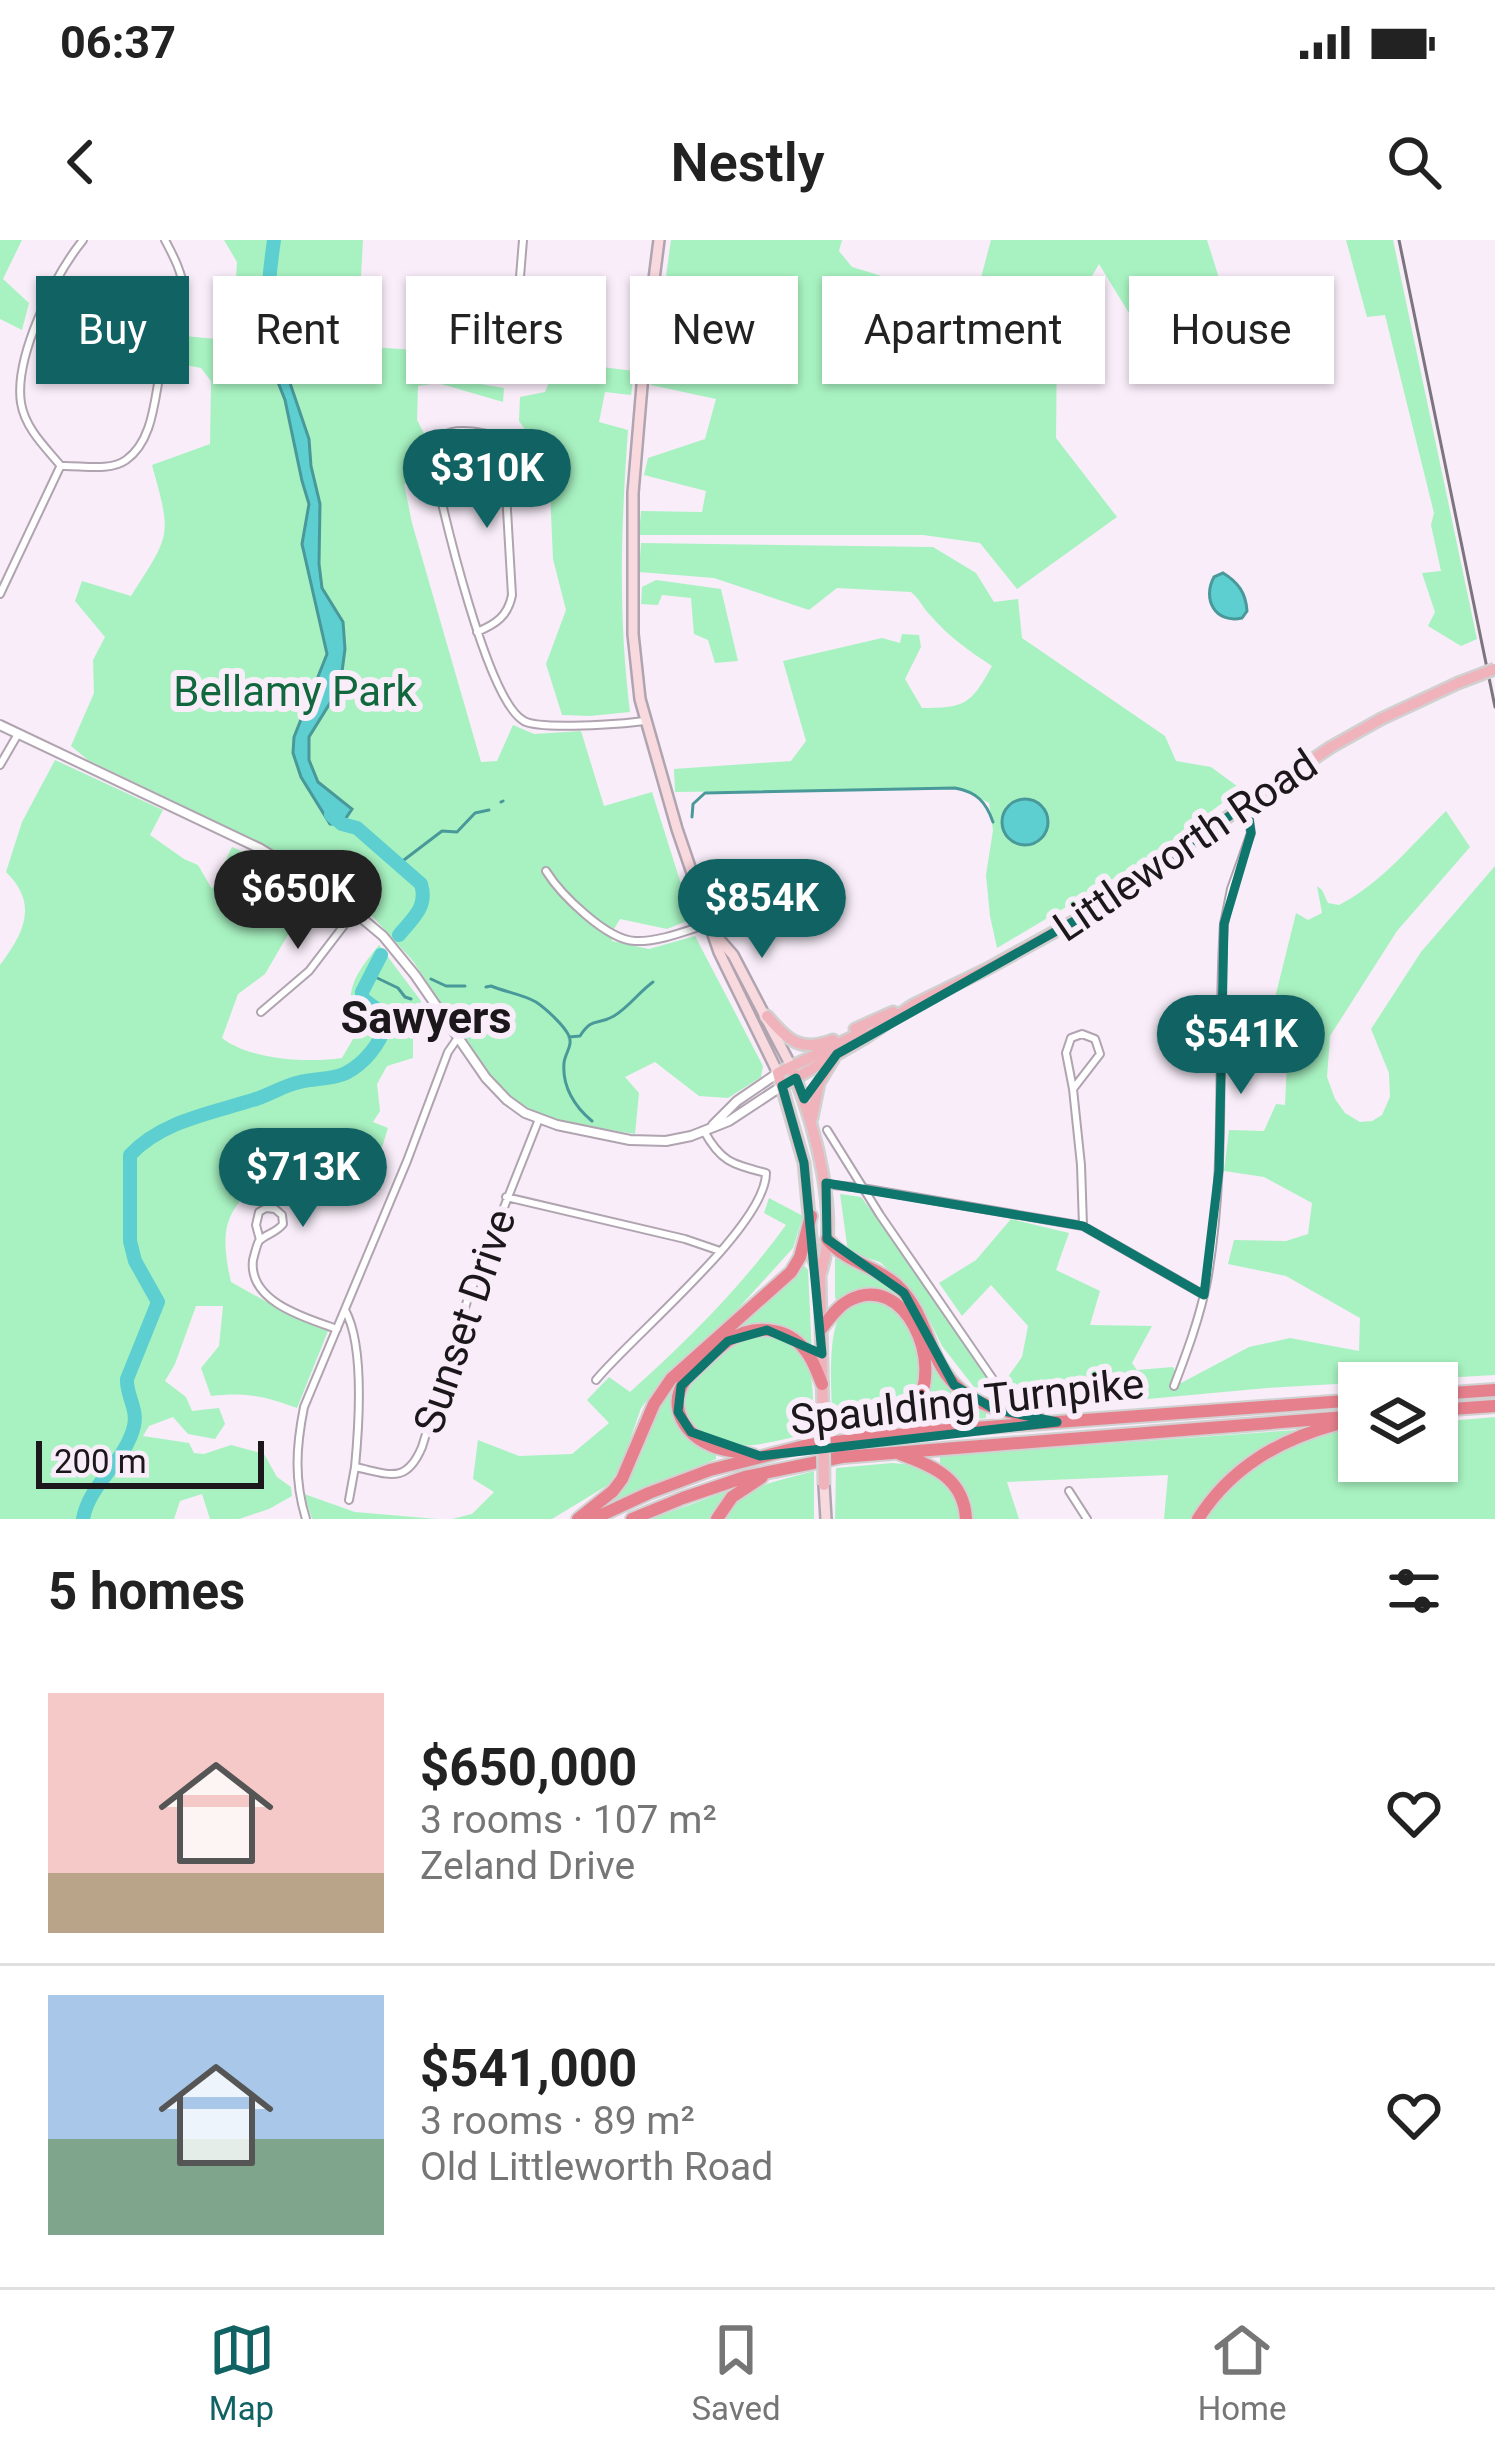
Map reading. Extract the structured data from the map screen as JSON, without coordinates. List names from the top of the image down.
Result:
{
  "streets": {
    "highway": ["Spaulding Turnpike"],
    "main road": ["Littleworth Road"],
    "street": ["Sunset Drive"]
  },
  "districts": ["Sawyers"],
  "parks": ["Bellamy Park"],
  "scale_bar": "200 m",
  "page": {
    "status": "06:37",
    "header": "Nestly",
    "chip": [
      "Buy",
      "Rent",
      "Filters",
      "New",
      "Apartment",
      "House"
    ],
    "price": [
      "$310K",
      "$650K",
      "$854K",
      "$541K",
      "$713K"
    ],
    "scale": "200 m",
    "heading": "5 homes",
    "list": [
      {
        "name": "$650,000",
        "note": "3 rooms · 107 m² · Zeland Drive"
      },
      {
        "name": "$541,000",
        "note": "3 rooms · 89 m² · Old Littleworth Road"
      }
    ],
    "tabs": ["Map", "Saved", "Home"]
  }
}
